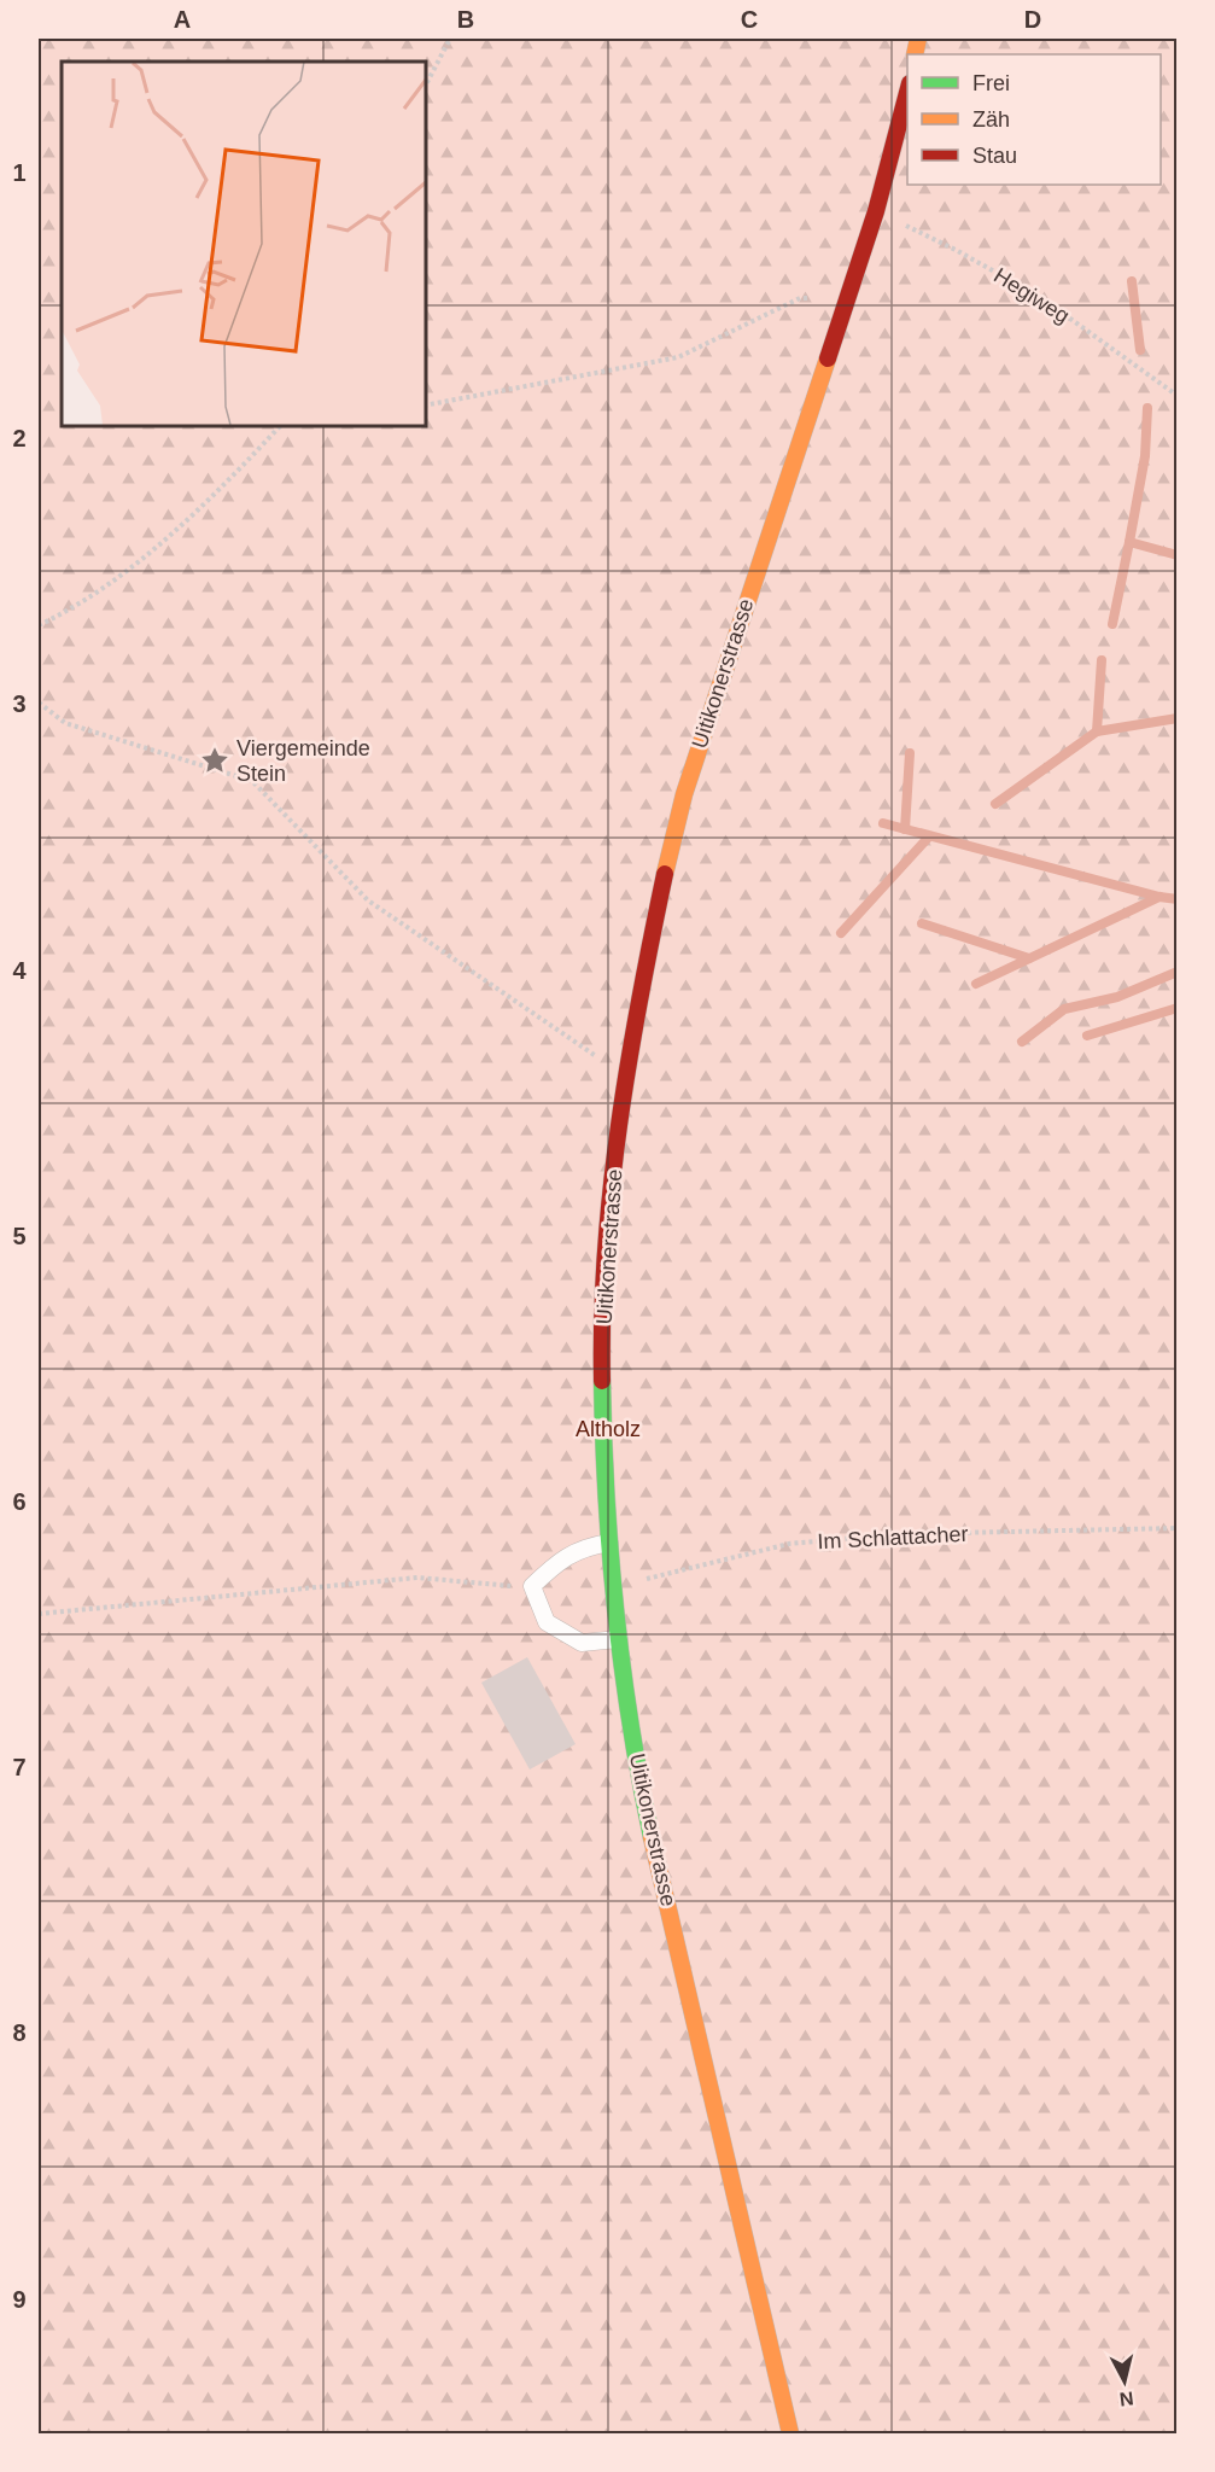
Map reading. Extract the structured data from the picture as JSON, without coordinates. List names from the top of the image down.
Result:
{
  "streets": {
    "street": ["Uitikonerstrasse"],
    "path": ["Hegiweg", "Im Schlattacher"]
  },
  "crossings": [
    ["Hegiweg", "Uitikonerstrasse"],
    ["Uitikonerstrasse", "Im Schlattacher"]
  ],
  "parks": ["Altholz"],
  "places": {
    "place": ["Viergemeinde Stein"]
  },
  "legend": ["Frei", "Zäh", "Stau"],
  "north": "bottom",
  "grid": {
    "columns": [
      "A",
      "B",
      "C",
      "D"
    ],
    "rows": [
      "1",
      "2",
      "3",
      "4",
      "5",
      "6",
      "7",
      "8",
      "9"
    ]
  }
}
